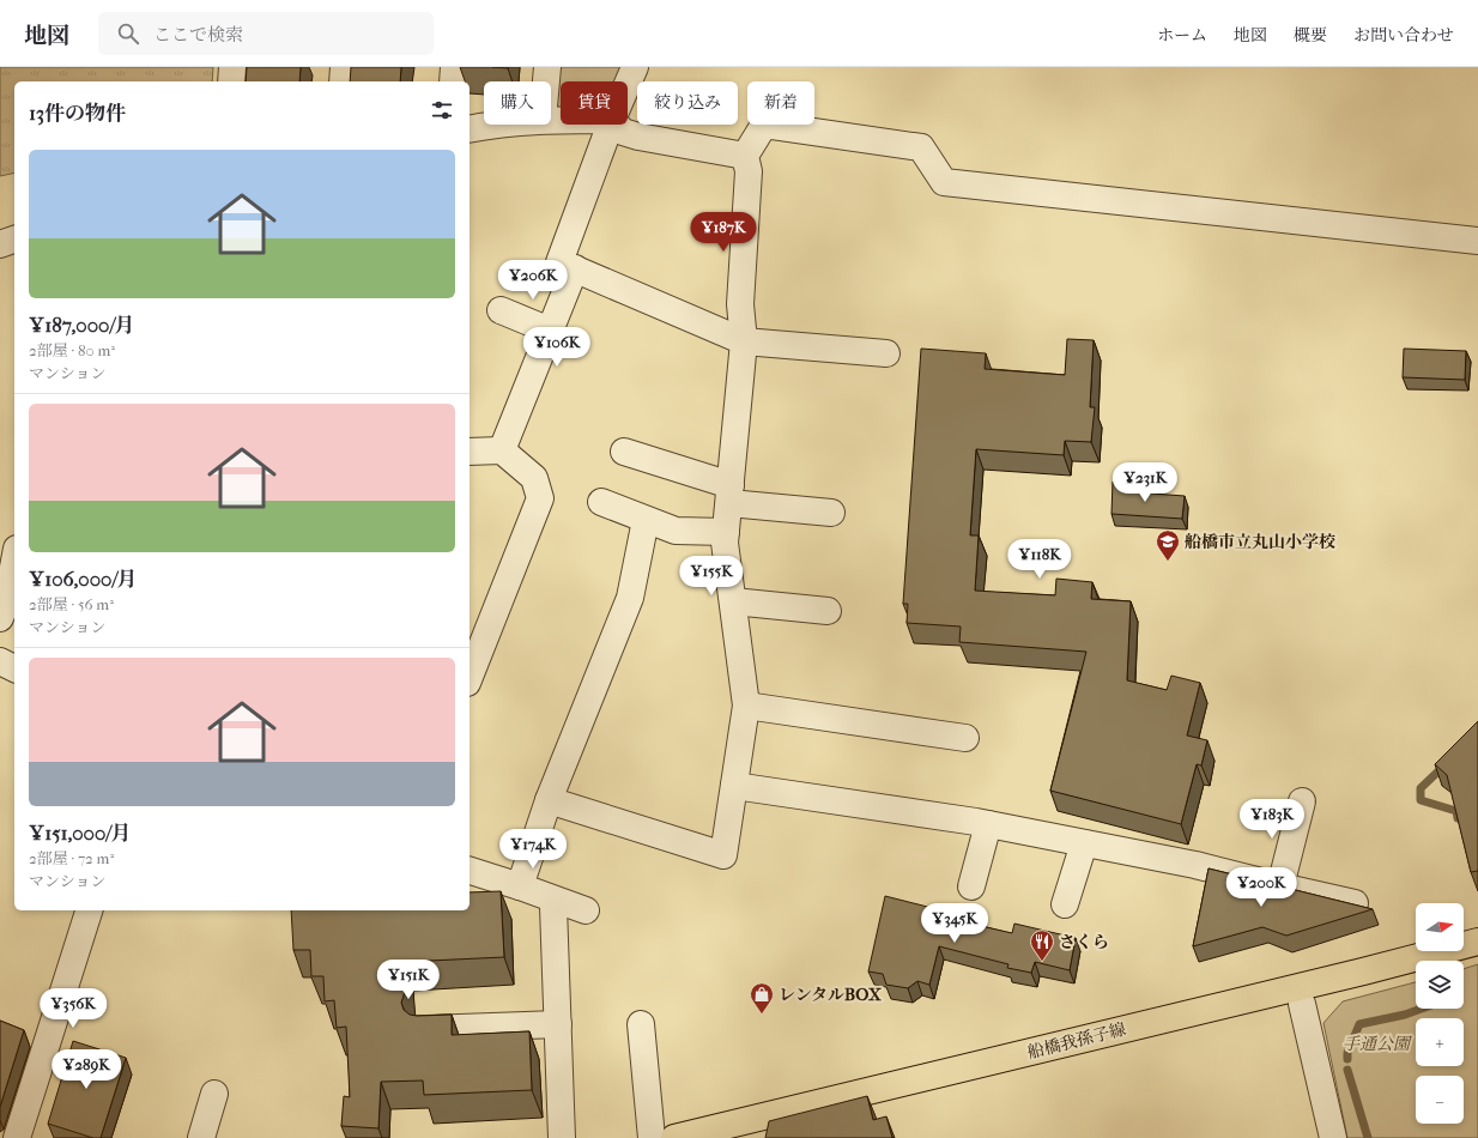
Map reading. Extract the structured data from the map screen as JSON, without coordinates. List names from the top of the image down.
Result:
{
  "streets": {
    "main road": ["船橋我孫子線"]
  },
  "parks": ["手通公園"],
  "places": {
    "school or university": ["船橋市立丸山小学校"],
    "restaurant": ["さくら"],
    "shop": ["レンタルBOX"]
  },
  "north": "right",
  "page": {
    "header": "地図",
    "search": "ここで検索",
    "nav": [
      "ホーム",
      "地図",
      "概要",
      "お問い合わせ"
    ],
    "chip": [
      "購入",
      "賃貸",
      "絞り込み",
      "新着"
    ],
    "heading": "13件の物件",
    "list": [
      {
        "name": "¥187,000/月",
        "note": "2部屋 · 80 m² · マンション"
      },
      {
        "name": "¥106,000/月",
        "note": "2部屋 · 56 m² · マンション"
      },
      {
        "name": "¥151,000/月",
        "note": "2部屋 · 72 m² · マンション"
      }
    ],
    "price": [
      "¥187K",
      "¥206K",
      "¥106K",
      "¥231K",
      "¥118K",
      "¥155K",
      "¥183K",
      "¥174K",
      "¥200K",
      "¥345K",
      "¥151K",
      "¥356K",
      "¥289K"
    ],
    "map_buttons": ["+", "−"]
  }
}
